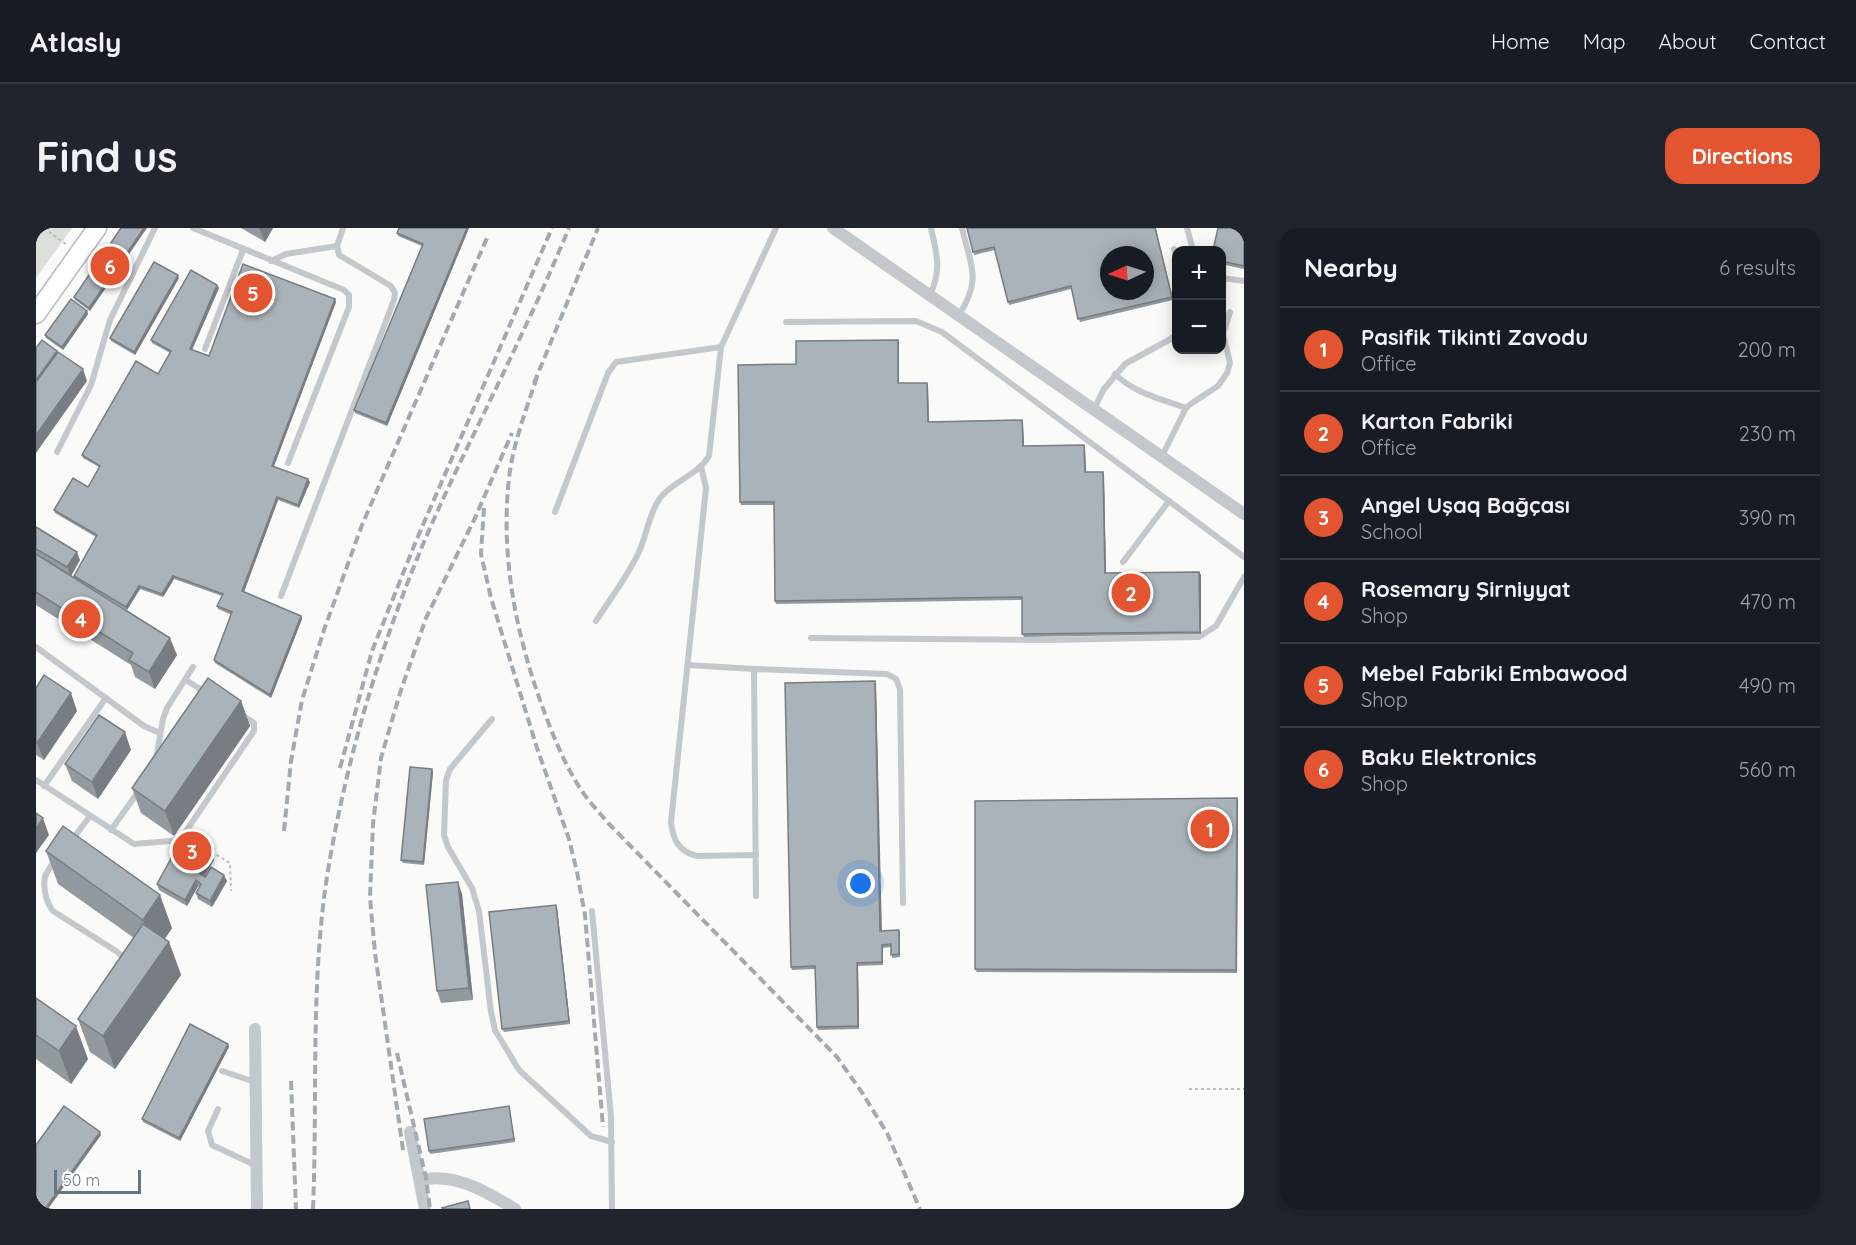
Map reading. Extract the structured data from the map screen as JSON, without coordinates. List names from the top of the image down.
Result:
{
  "scale_bar": "50 m",
  "north": "left",
  "page": {
    "header": "Atlasly",
    "nav": [
      "Home",
      "Map",
      "About",
      "Contact"
    ],
    "buttons": "Directions",
    "title": "Find us",
    "heading": ["Nearby", "6 results"],
    "pins": [
      "6",
      "5",
      "2",
      "4",
      "1",
      "3"
    ],
    "map_buttons": ["+", "−"],
    "list": [
      {
        "mark": "1",
        "name": "Pasifik Tikinti Zavodu",
        "note": "Office",
        "value": "200 m"
      },
      {
        "mark": "2",
        "name": "Karton Fabriki",
        "note": "Office",
        "value": "230 m"
      },
      {
        "mark": "3",
        "name": "Angel Uşaq Bağçası",
        "note": "School",
        "value": "390 m"
      },
      {
        "mark": "4",
        "name": "Rosemary Şirniyyat",
        "note": "Shop",
        "value": "470 m"
      },
      {
        "mark": "5",
        "name": "Mebel Fabriki Embawood",
        "note": "Shop",
        "value": "490 m"
      },
      {
        "mark": "6",
        "name": "Baku Elektronics",
        "note": "Shop",
        "value": "560 m"
      }
    ],
    "scale": "50 m"
  }
}
